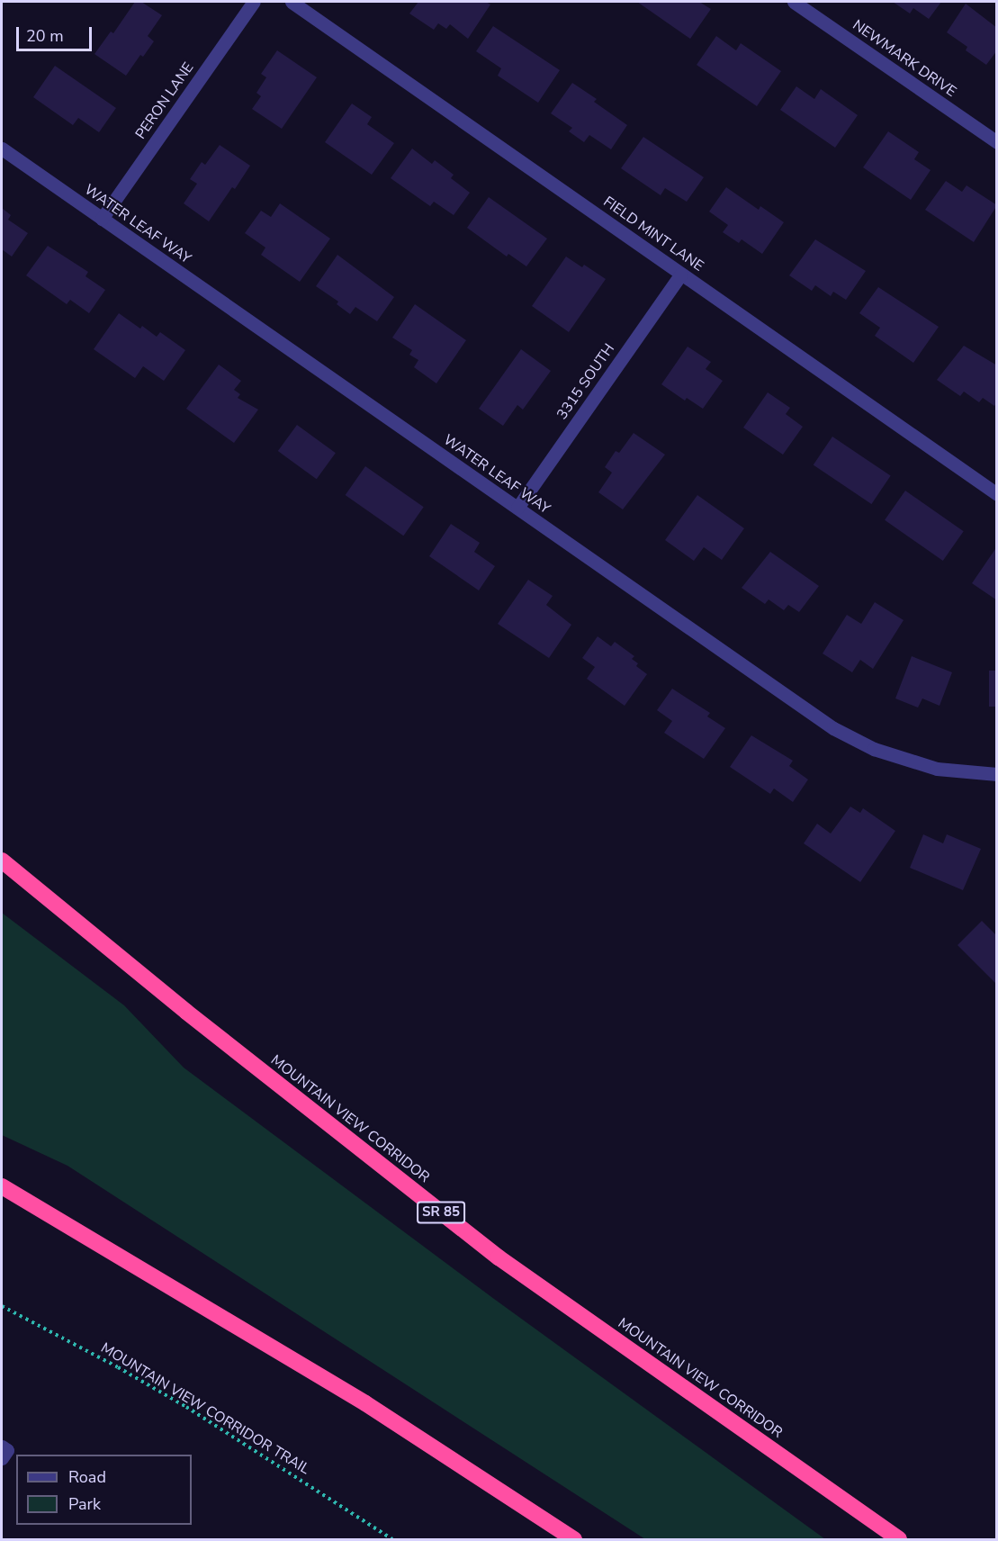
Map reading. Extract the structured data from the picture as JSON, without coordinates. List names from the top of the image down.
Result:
{
  "streets": {
    "highway": ["MOUNTAIN VIEW CORRIDOR", "SR 85"],
    "street": [
      "NEWMARK DRIVE",
      "PERON LANE",
      "WATER LEAF WAY",
      "FIELD MINT LANE",
      "3315 SOUTH"
    ],
    "path": ["MOUNTAIN VIEW CORRIDOR TRAIL"]
  },
  "crossings": [
    ["PERON LANE", "WATER LEAF WAY"],
    ["WATER LEAF WAY", "3315 SOUTH"],
    ["FIELD MINT LANE", "3315 SOUTH"]
  ],
  "legend": ["Road", "Park"],
  "scale_bar": "20 m"
}
